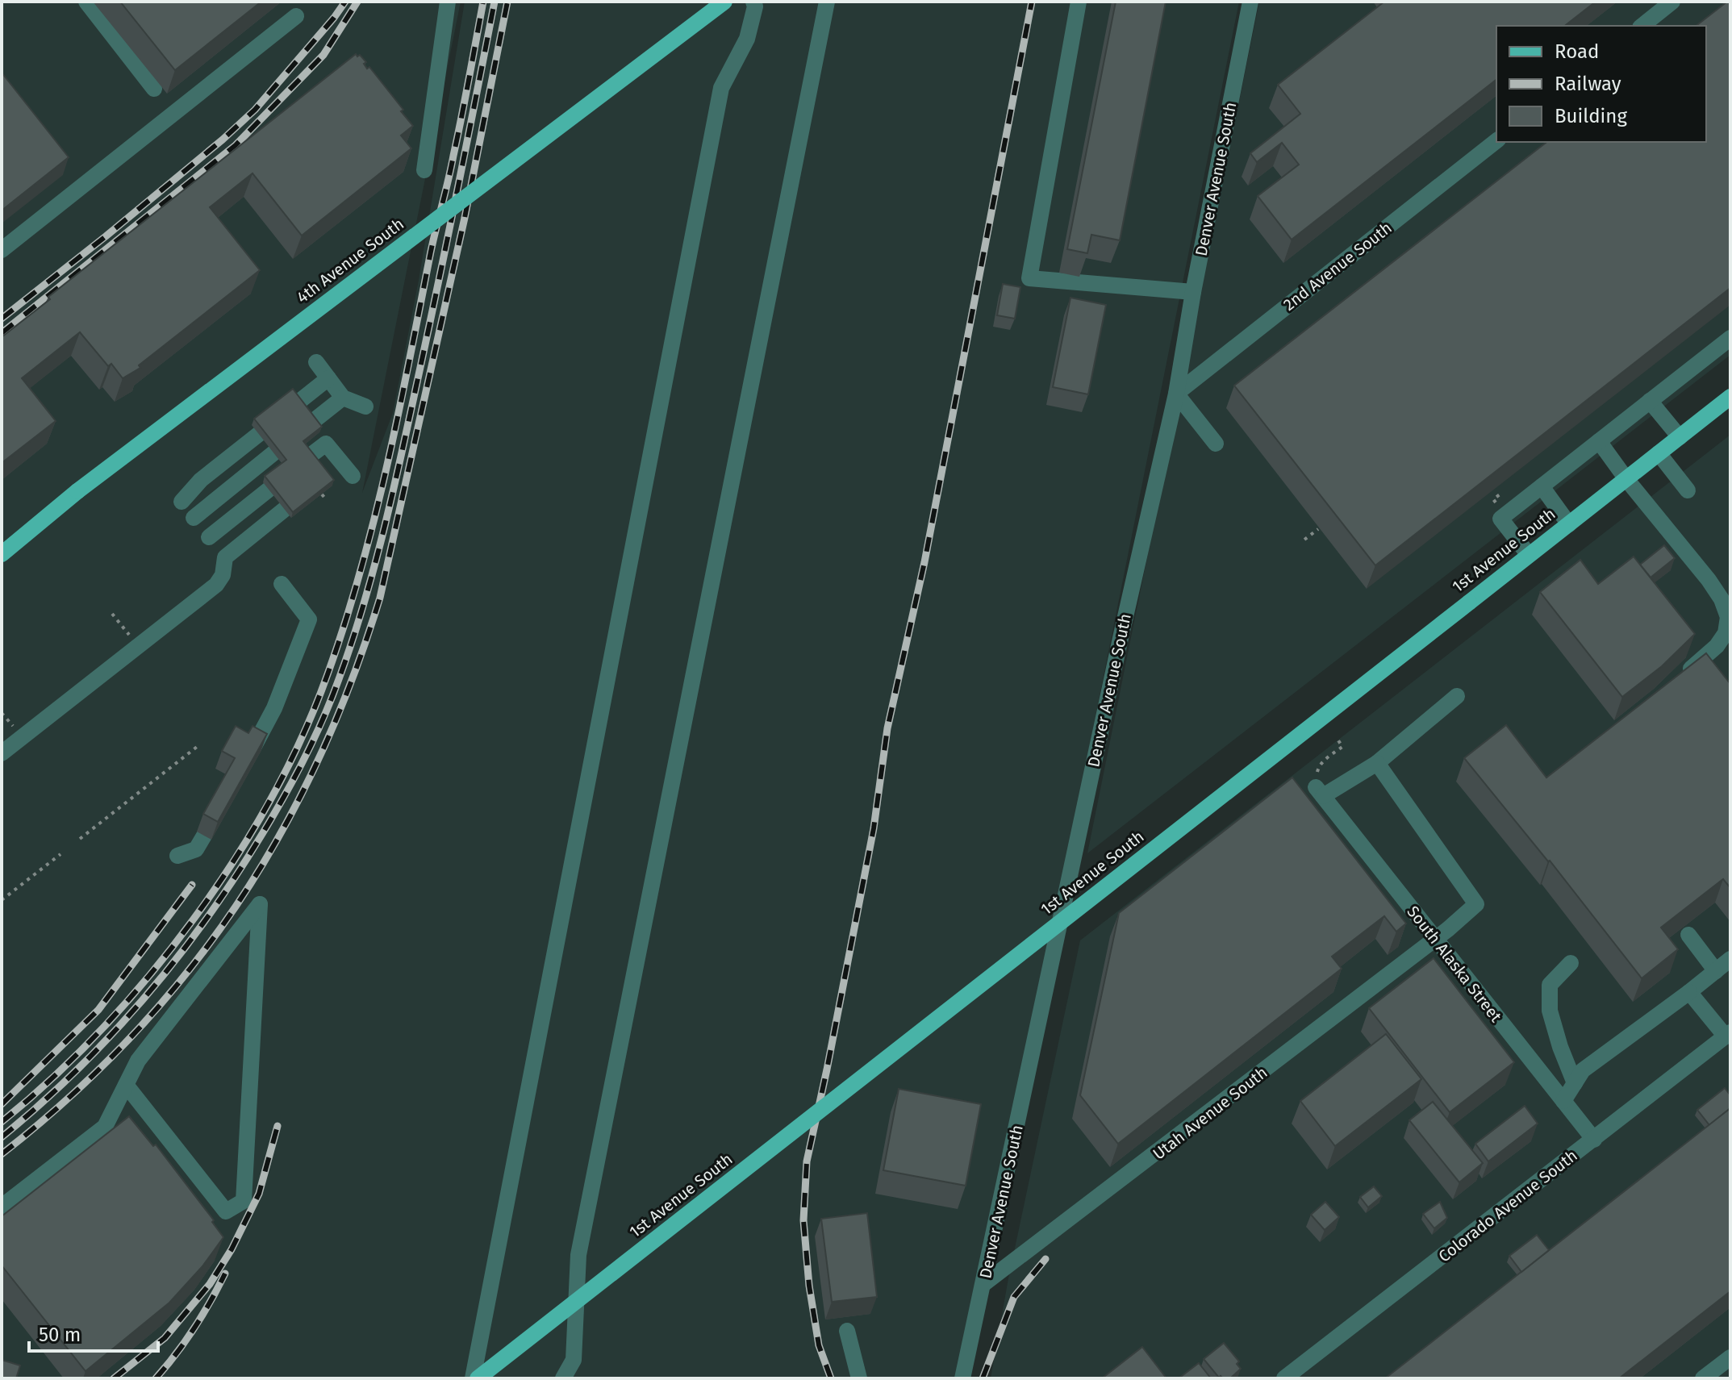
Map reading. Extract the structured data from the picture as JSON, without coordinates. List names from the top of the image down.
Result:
{
  "streets": {
    "main road": ["4th Avenue South", "1st Avenue South"],
    "street": [
      "Denver Avenue South",
      "2nd Avenue South",
      "South Alaska Street",
      "Utah Avenue South",
      "Colorado Avenue South"
    ]
  },
  "crossings": [
    ["Denver Avenue South", "2nd Avenue South"],
    ["Denver Avenue South", "Utah Avenue South"],
    ["South Alaska Street", "Utah Avenue South"],
    ["South Alaska Street", "Colorado Avenue South"]
  ],
  "legend": ["Road", "Railway", "Building"],
  "scale_bar": "50 m"
}
